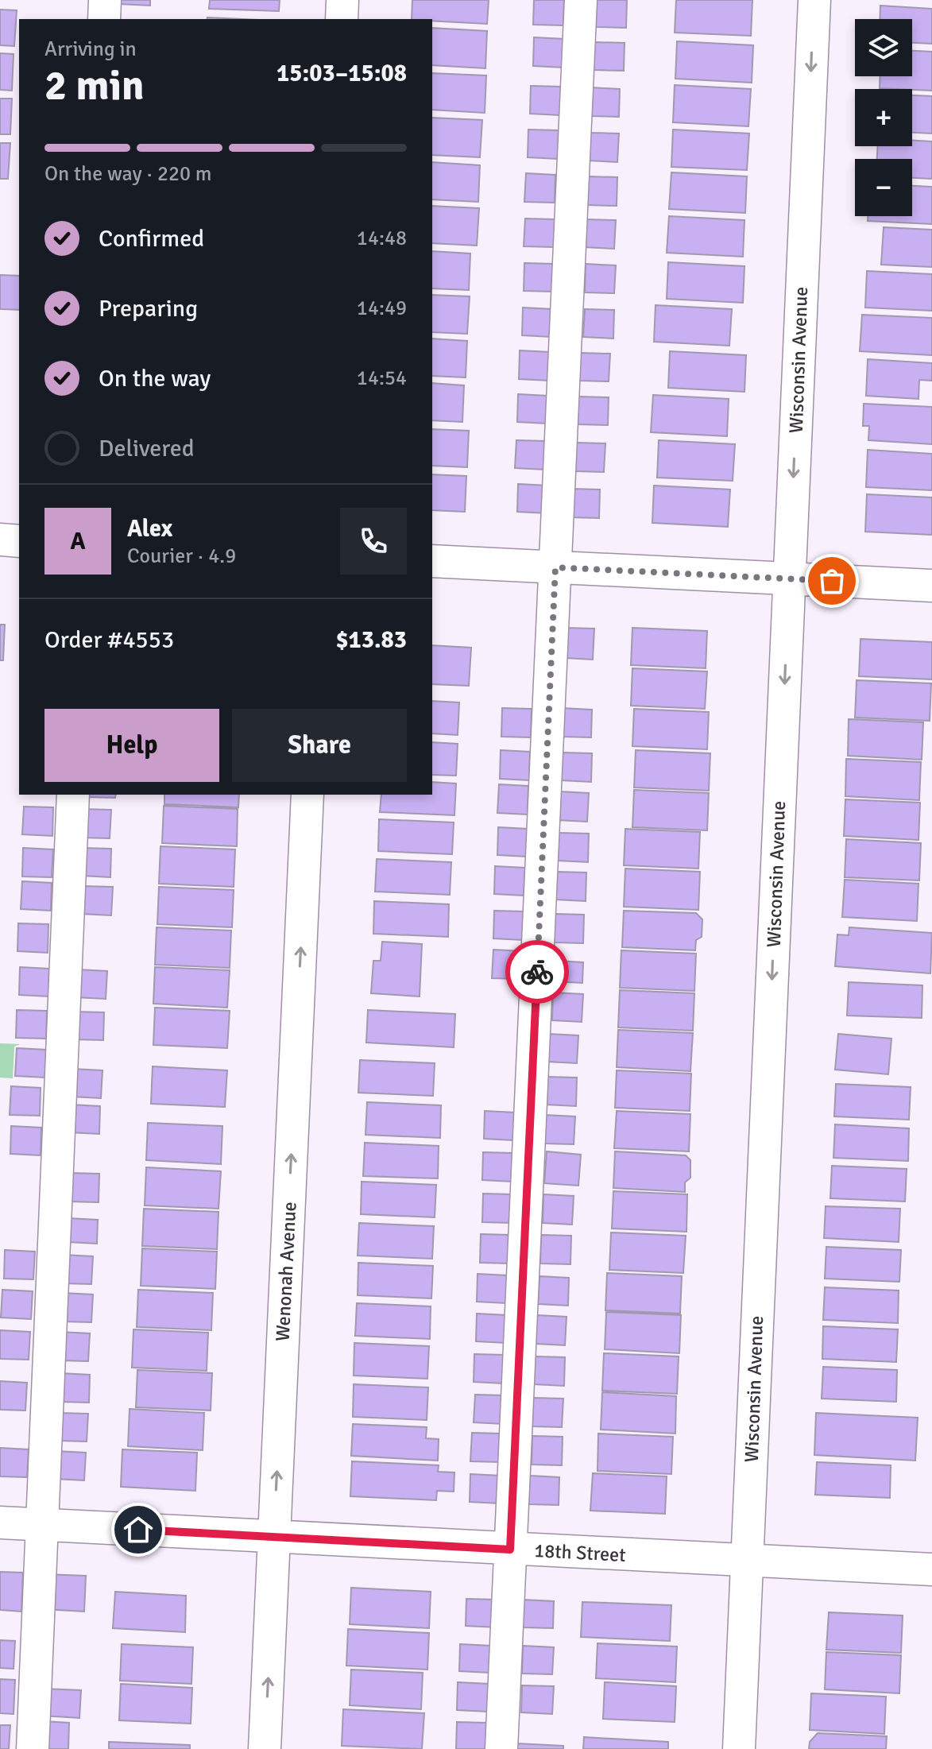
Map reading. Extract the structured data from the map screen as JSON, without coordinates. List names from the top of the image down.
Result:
{
  "streets": {
    "street": ["Wisconsin Avenue", "Wenonah Avenue", "18th Street"]
  },
  "crossings": [
    ["Wisconsin Avenue", "18th Street"],
    ["Wenonah Avenue", "18th Street"]
  ],
  "page": {
    "map_buttons": ["+", "−"],
    "heading": ["2 min", "Arriving in", "15:03–15:08"],
    "panel": [
      "Alex",
      "Courier · 4.9",
      "Order #4553",
      "$13.83"
    ],
    "bar": "On the way · 220 m",
    "list": [
      ["Confirmed", "14:48"],
      ["Preparing", "14:49"],
      ["On the way", "14:54"],
      "Delivered"
    ],
    "round": "A",
    "buttons": ["Help", "Share"]
  }
}
